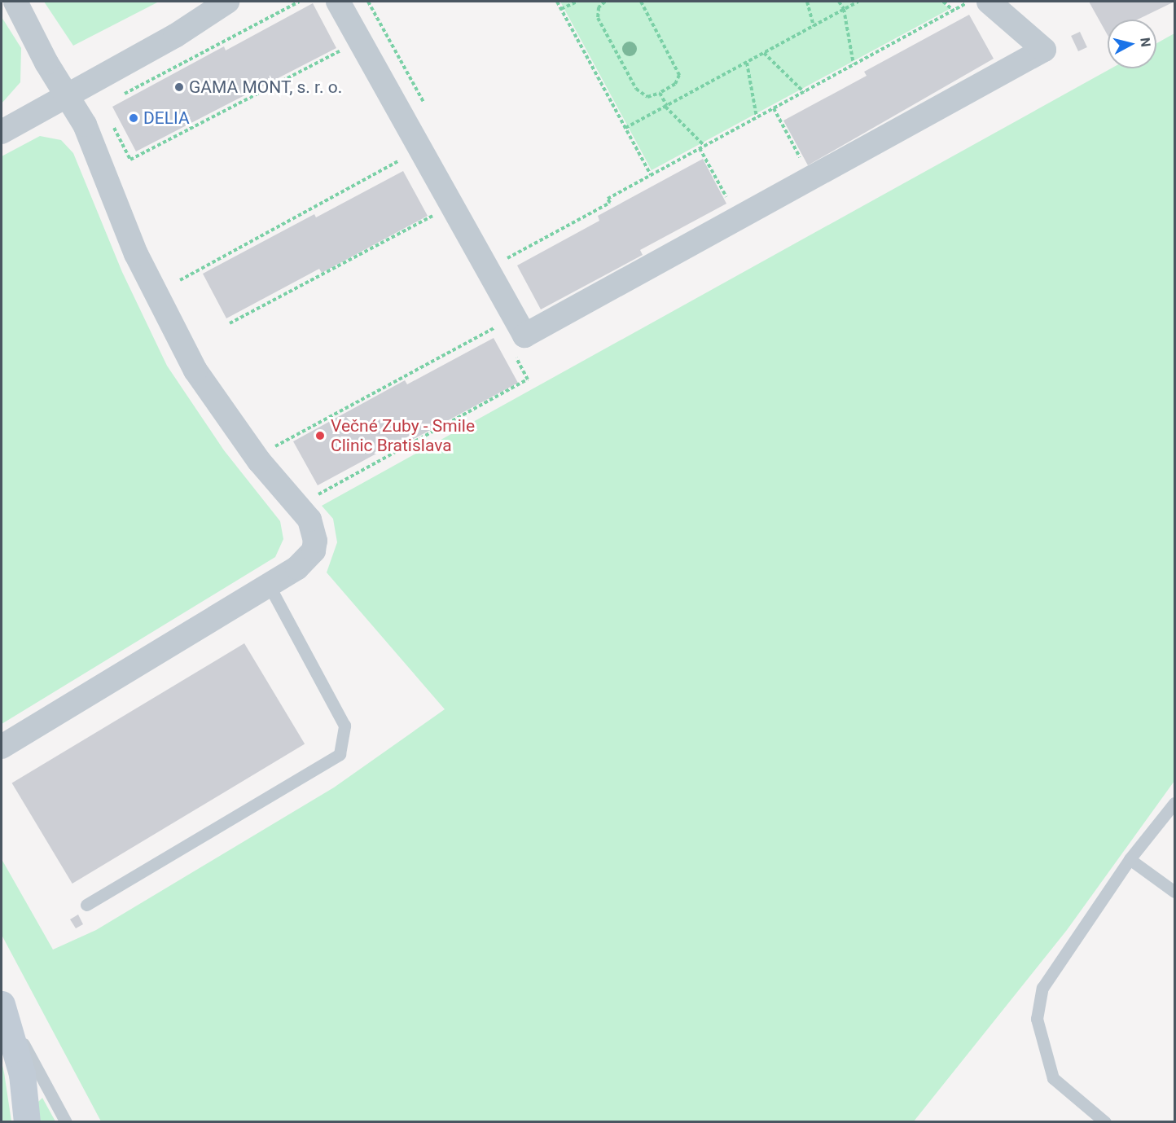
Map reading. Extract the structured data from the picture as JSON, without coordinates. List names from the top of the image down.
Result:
{
  "places": ["GAMA MONT, s. r. o.", "DELIA", "Večné Zuby - Smile Clinic Bratislava"],
  "north": "right"
}
